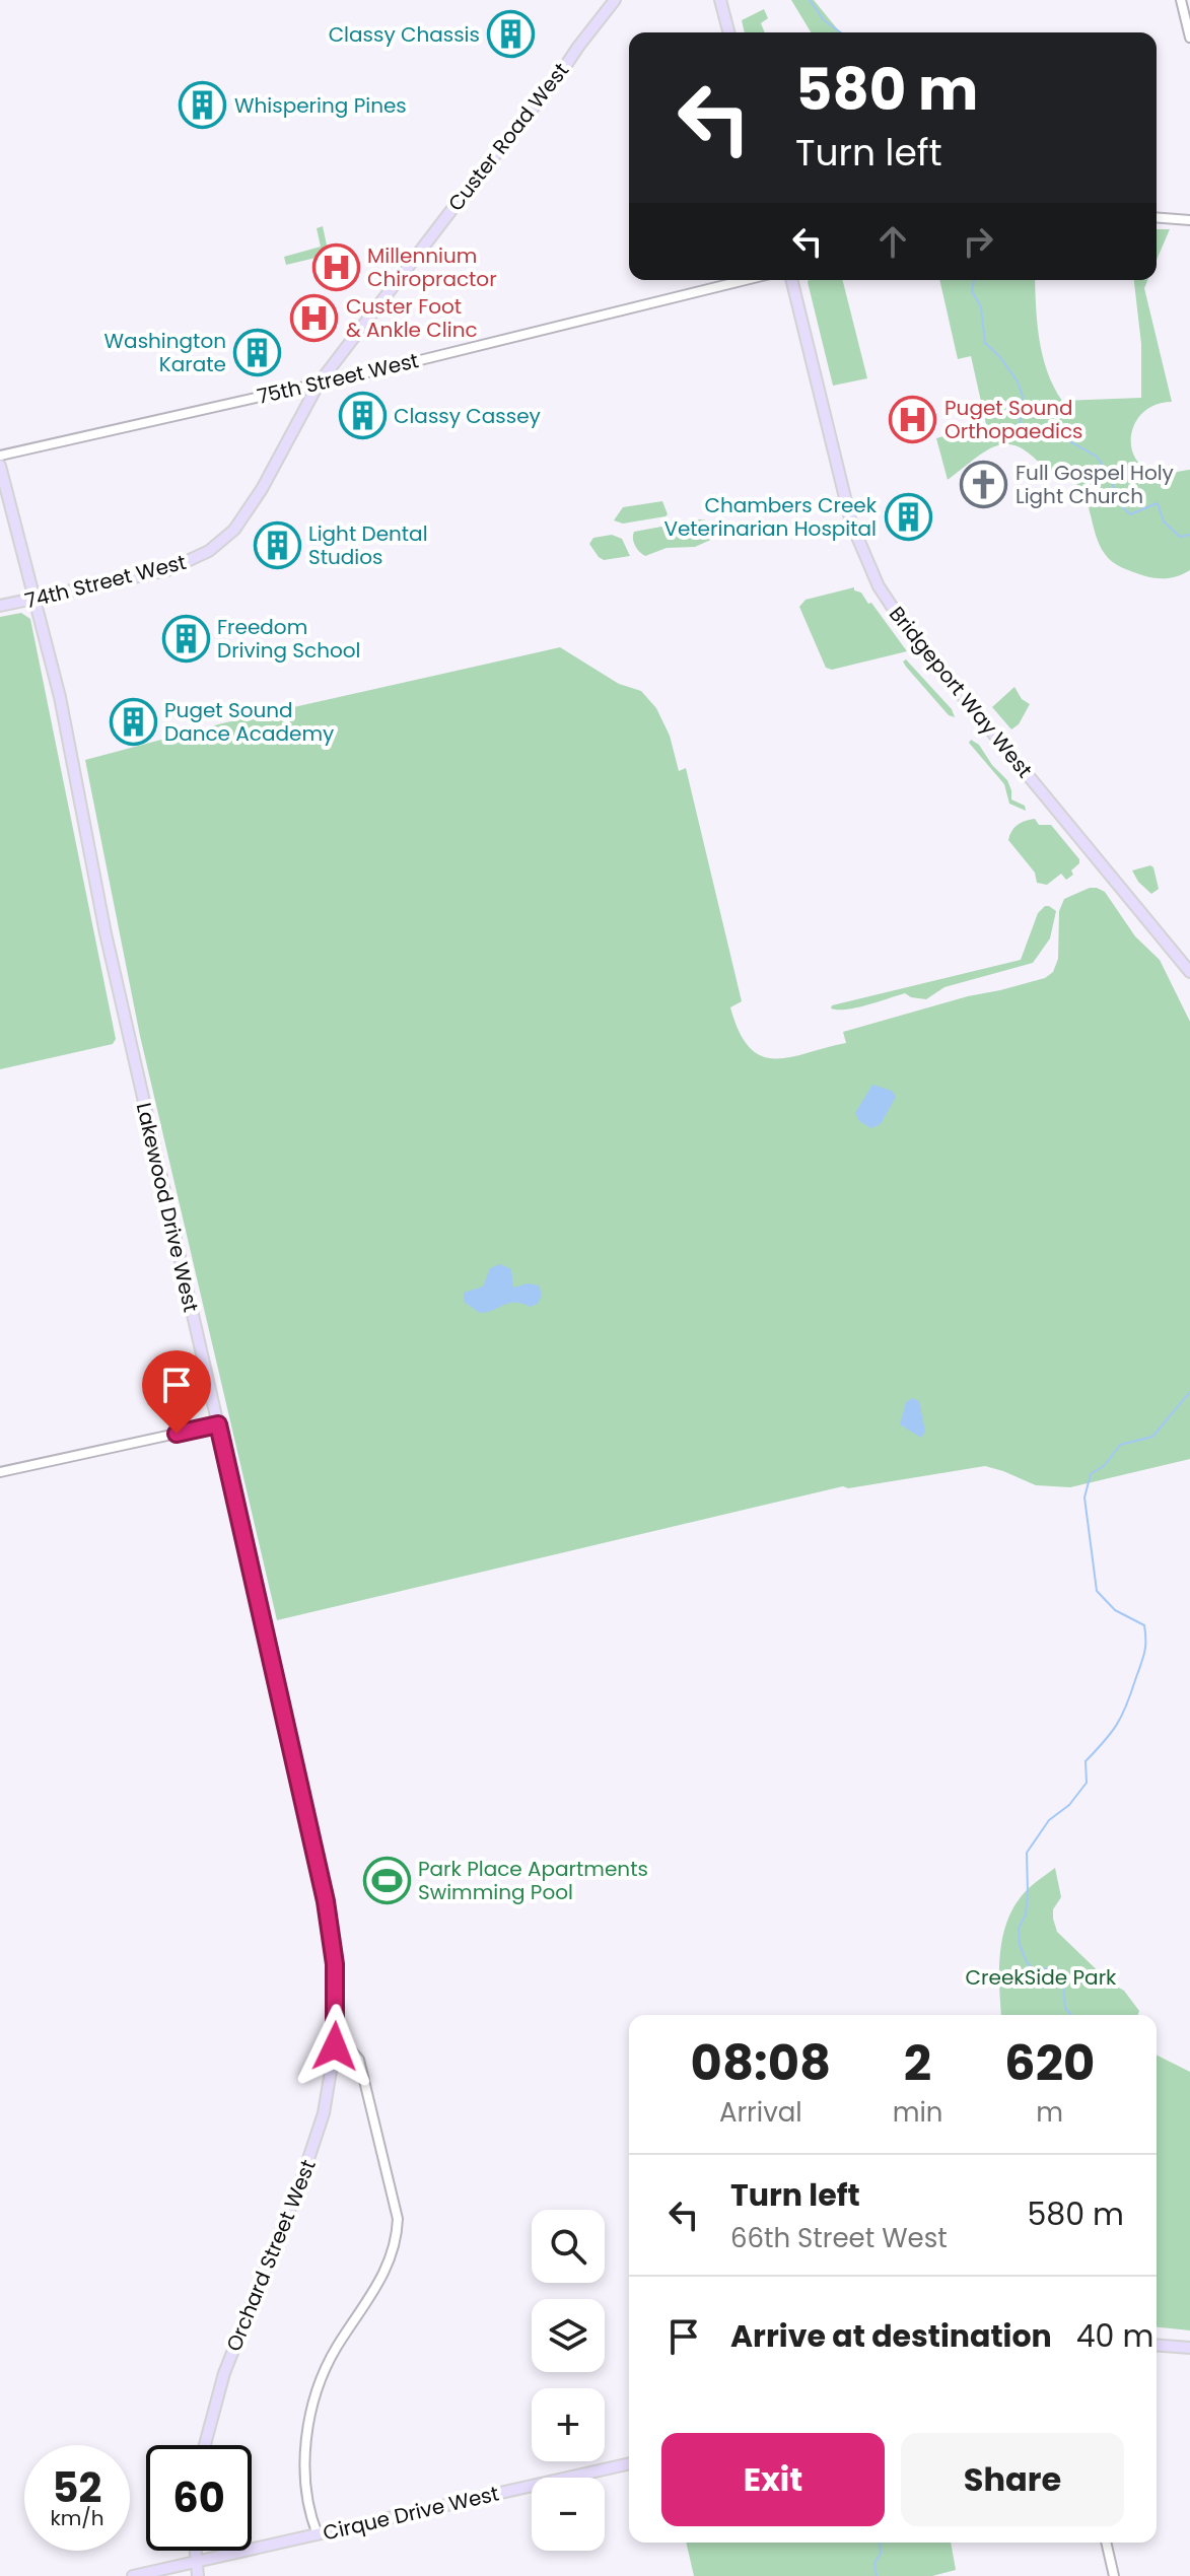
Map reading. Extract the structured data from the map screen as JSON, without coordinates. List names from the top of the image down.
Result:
{
  "streets": {
    "main road": [
      "Custer Road West",
      "74th Street West",
      "Bridgeport Way West",
      "Lakewood Drive West",
      "Orchard Street West",
      "Cirque Drive West"
    ],
    "street": ["75th Street West"]
  },
  "crossings": [
    ["Custer Road West", "75th Street West"],
    ["Custer Road West", "74th Street West"],
    ["74th Street West", "Lakewood Drive West"],
    ["Lakewood Drive West", "Orchard Street West"]
  ],
  "parks": ["CreekSide Park"],
  "places": {
    "building": [
      "Classy Chassis",
      "Whispering Pines",
      "Washington Karate",
      "Classy Cassey",
      "Chambers Creek Veterinarian Hospital",
      "Light Dental Studios",
      "Freedom Driving School",
      "Puget Sound Dance Academy"
    ],
    "hospital": ["Millennium Chiropractor", "Custer Foot & Ankle Clinc", "Puget Sound Orthopaedics"],
    "church": ["Full Gospel Holy Light Church"],
    "sports": ["Park Place Apartments Swimming Pool"]
  },
  "page": {
    "turn": ["580 m", "Turn left"],
    "eta": [
      "08:08",
      "Arrival",
      "2",
      "min",
      "620",
      "m"
    ],
    "list": [
      {
        "name": "Turn left",
        "note": "66th Street West",
        "value": "580 m"
      },
      {
        "name": "Arrive at destination",
        "value": "40 m"
      }
    ],
    "map_buttons": ["+", "−"],
    "buttons": ["Exit", "Share"],
    "speed": "52 km/h",
    "limit": "60"
  }
}
